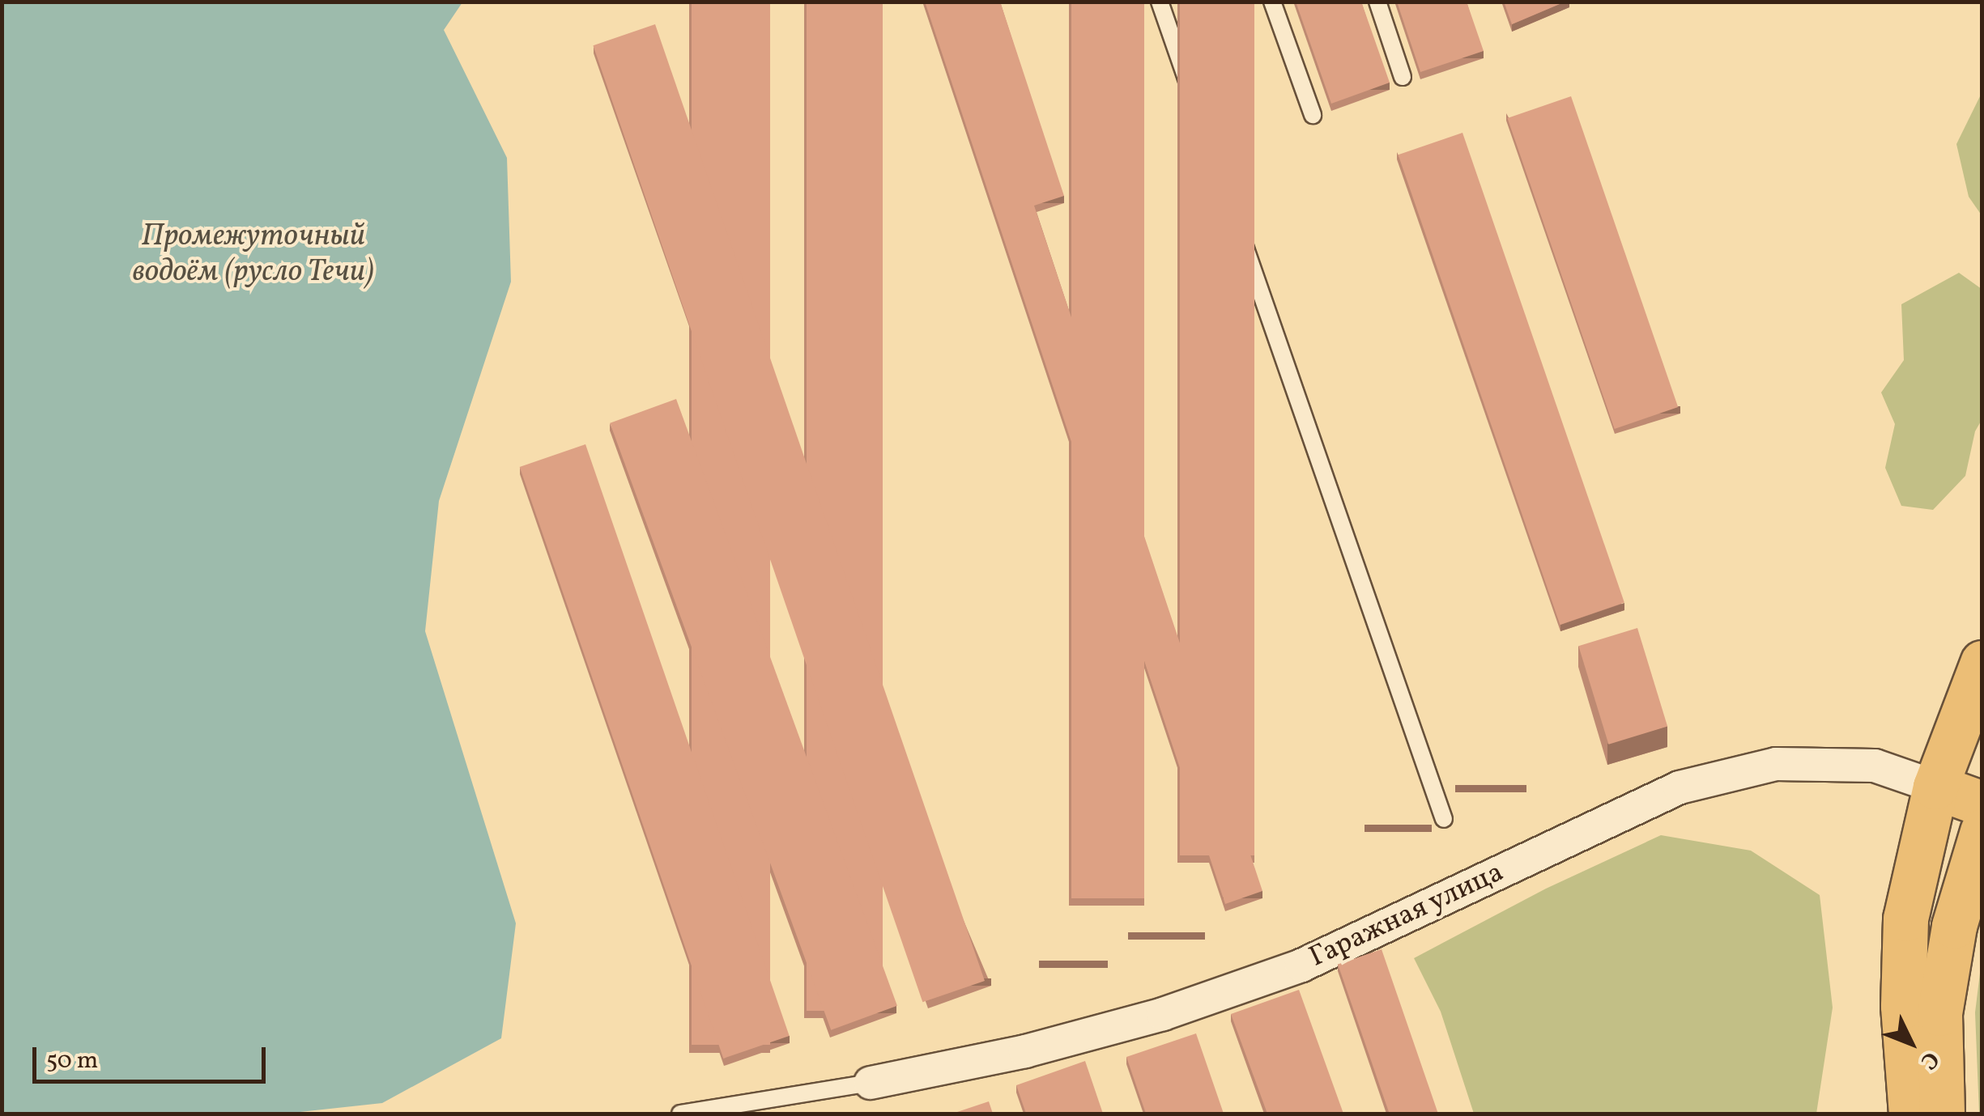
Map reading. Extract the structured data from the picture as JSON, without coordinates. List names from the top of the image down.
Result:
{
  "streets": {
    "street": ["Гаражная улица"]
  },
  "water": ["Промежуточный водоём (русло Течи)"],
  "scale_bar": "50 m",
  "north": "bottom right"
}
